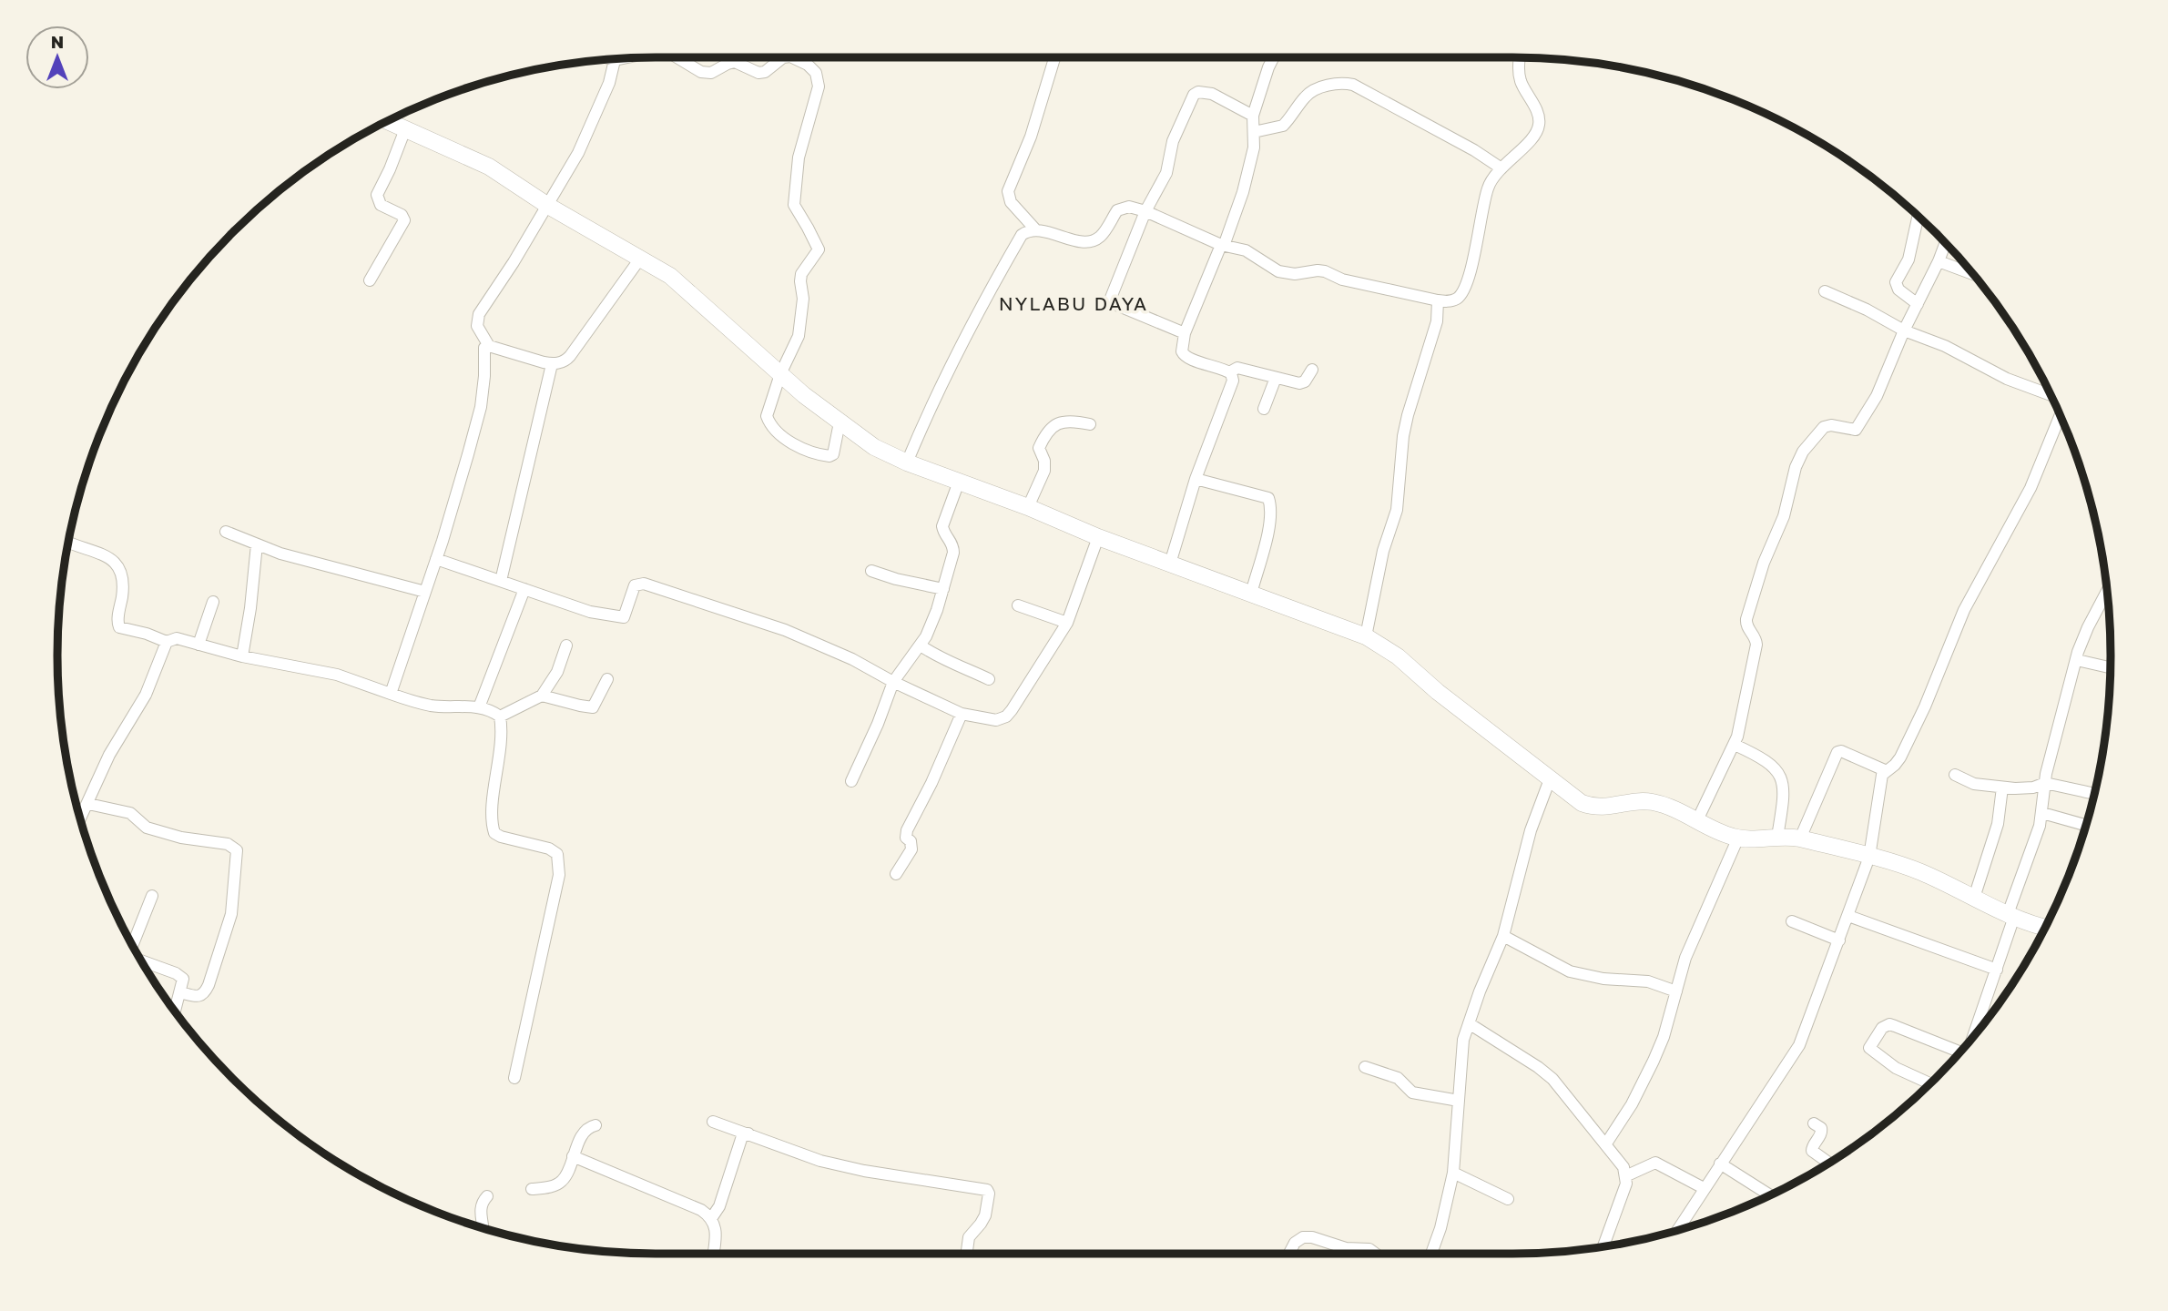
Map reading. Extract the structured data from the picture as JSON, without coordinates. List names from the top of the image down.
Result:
{
  "districts": ["NYLABU DAYA"],
  "north": "top"
}
